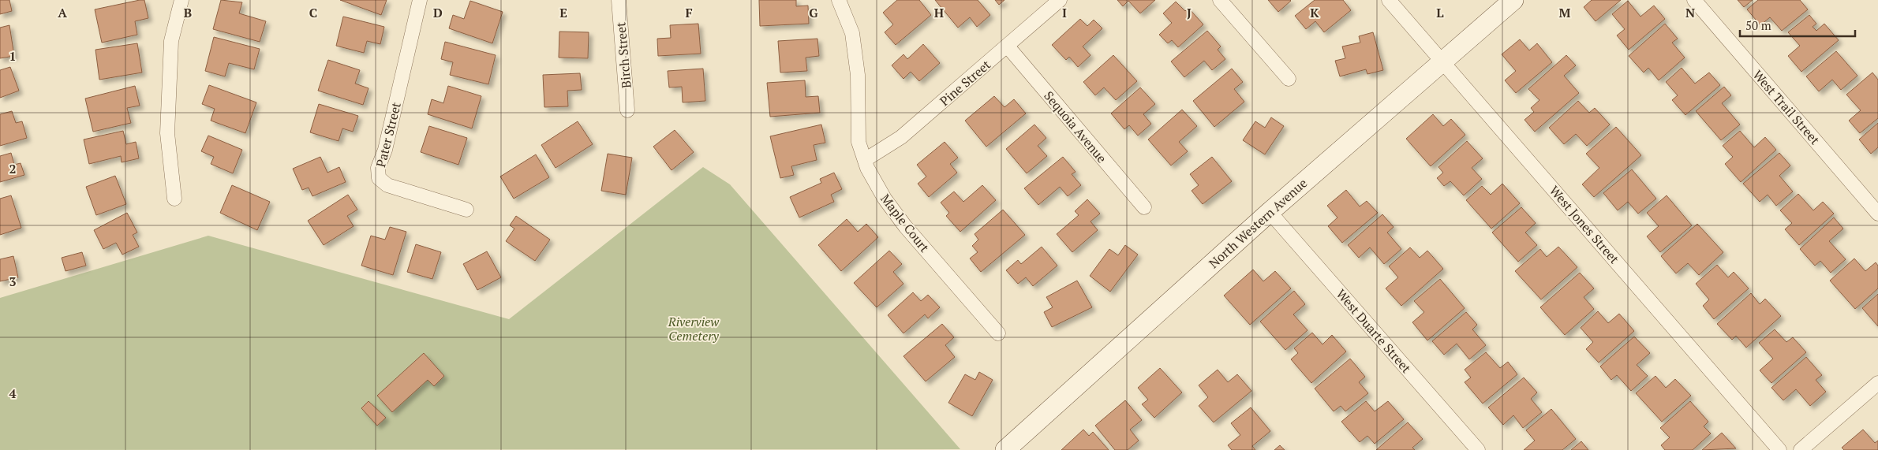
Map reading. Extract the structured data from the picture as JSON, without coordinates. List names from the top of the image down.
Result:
{
  "streets": {
    "main road": ["North Western Avenue"],
    "street": [
      "Birch Street",
      "Pine Street",
      "West Trail Street",
      "Sequoia Avenue",
      "Pater Street",
      "Maple Court",
      "West Jones Street",
      "West Duarte Street"
    ]
  },
  "crossings": [
    ["Pine Street", "Sequoia Avenue"],
    ["Pine Street", "Maple Court"],
    ["North Western Avenue", "West Jones Street"],
    ["North Western Avenue", "West Duarte Street"]
  ],
  "parks": ["Riverview Cemetery"],
  "scale_bar": "50 m",
  "grid": {
    "columns": [
      "A",
      "B",
      "C",
      "D",
      "E",
      "F",
      "G",
      "H",
      "I",
      "J",
      "K",
      "L",
      "M",
      "N"
    ],
    "rows": [
      "1",
      "2",
      "3",
      "4"
    ]
  }
}
